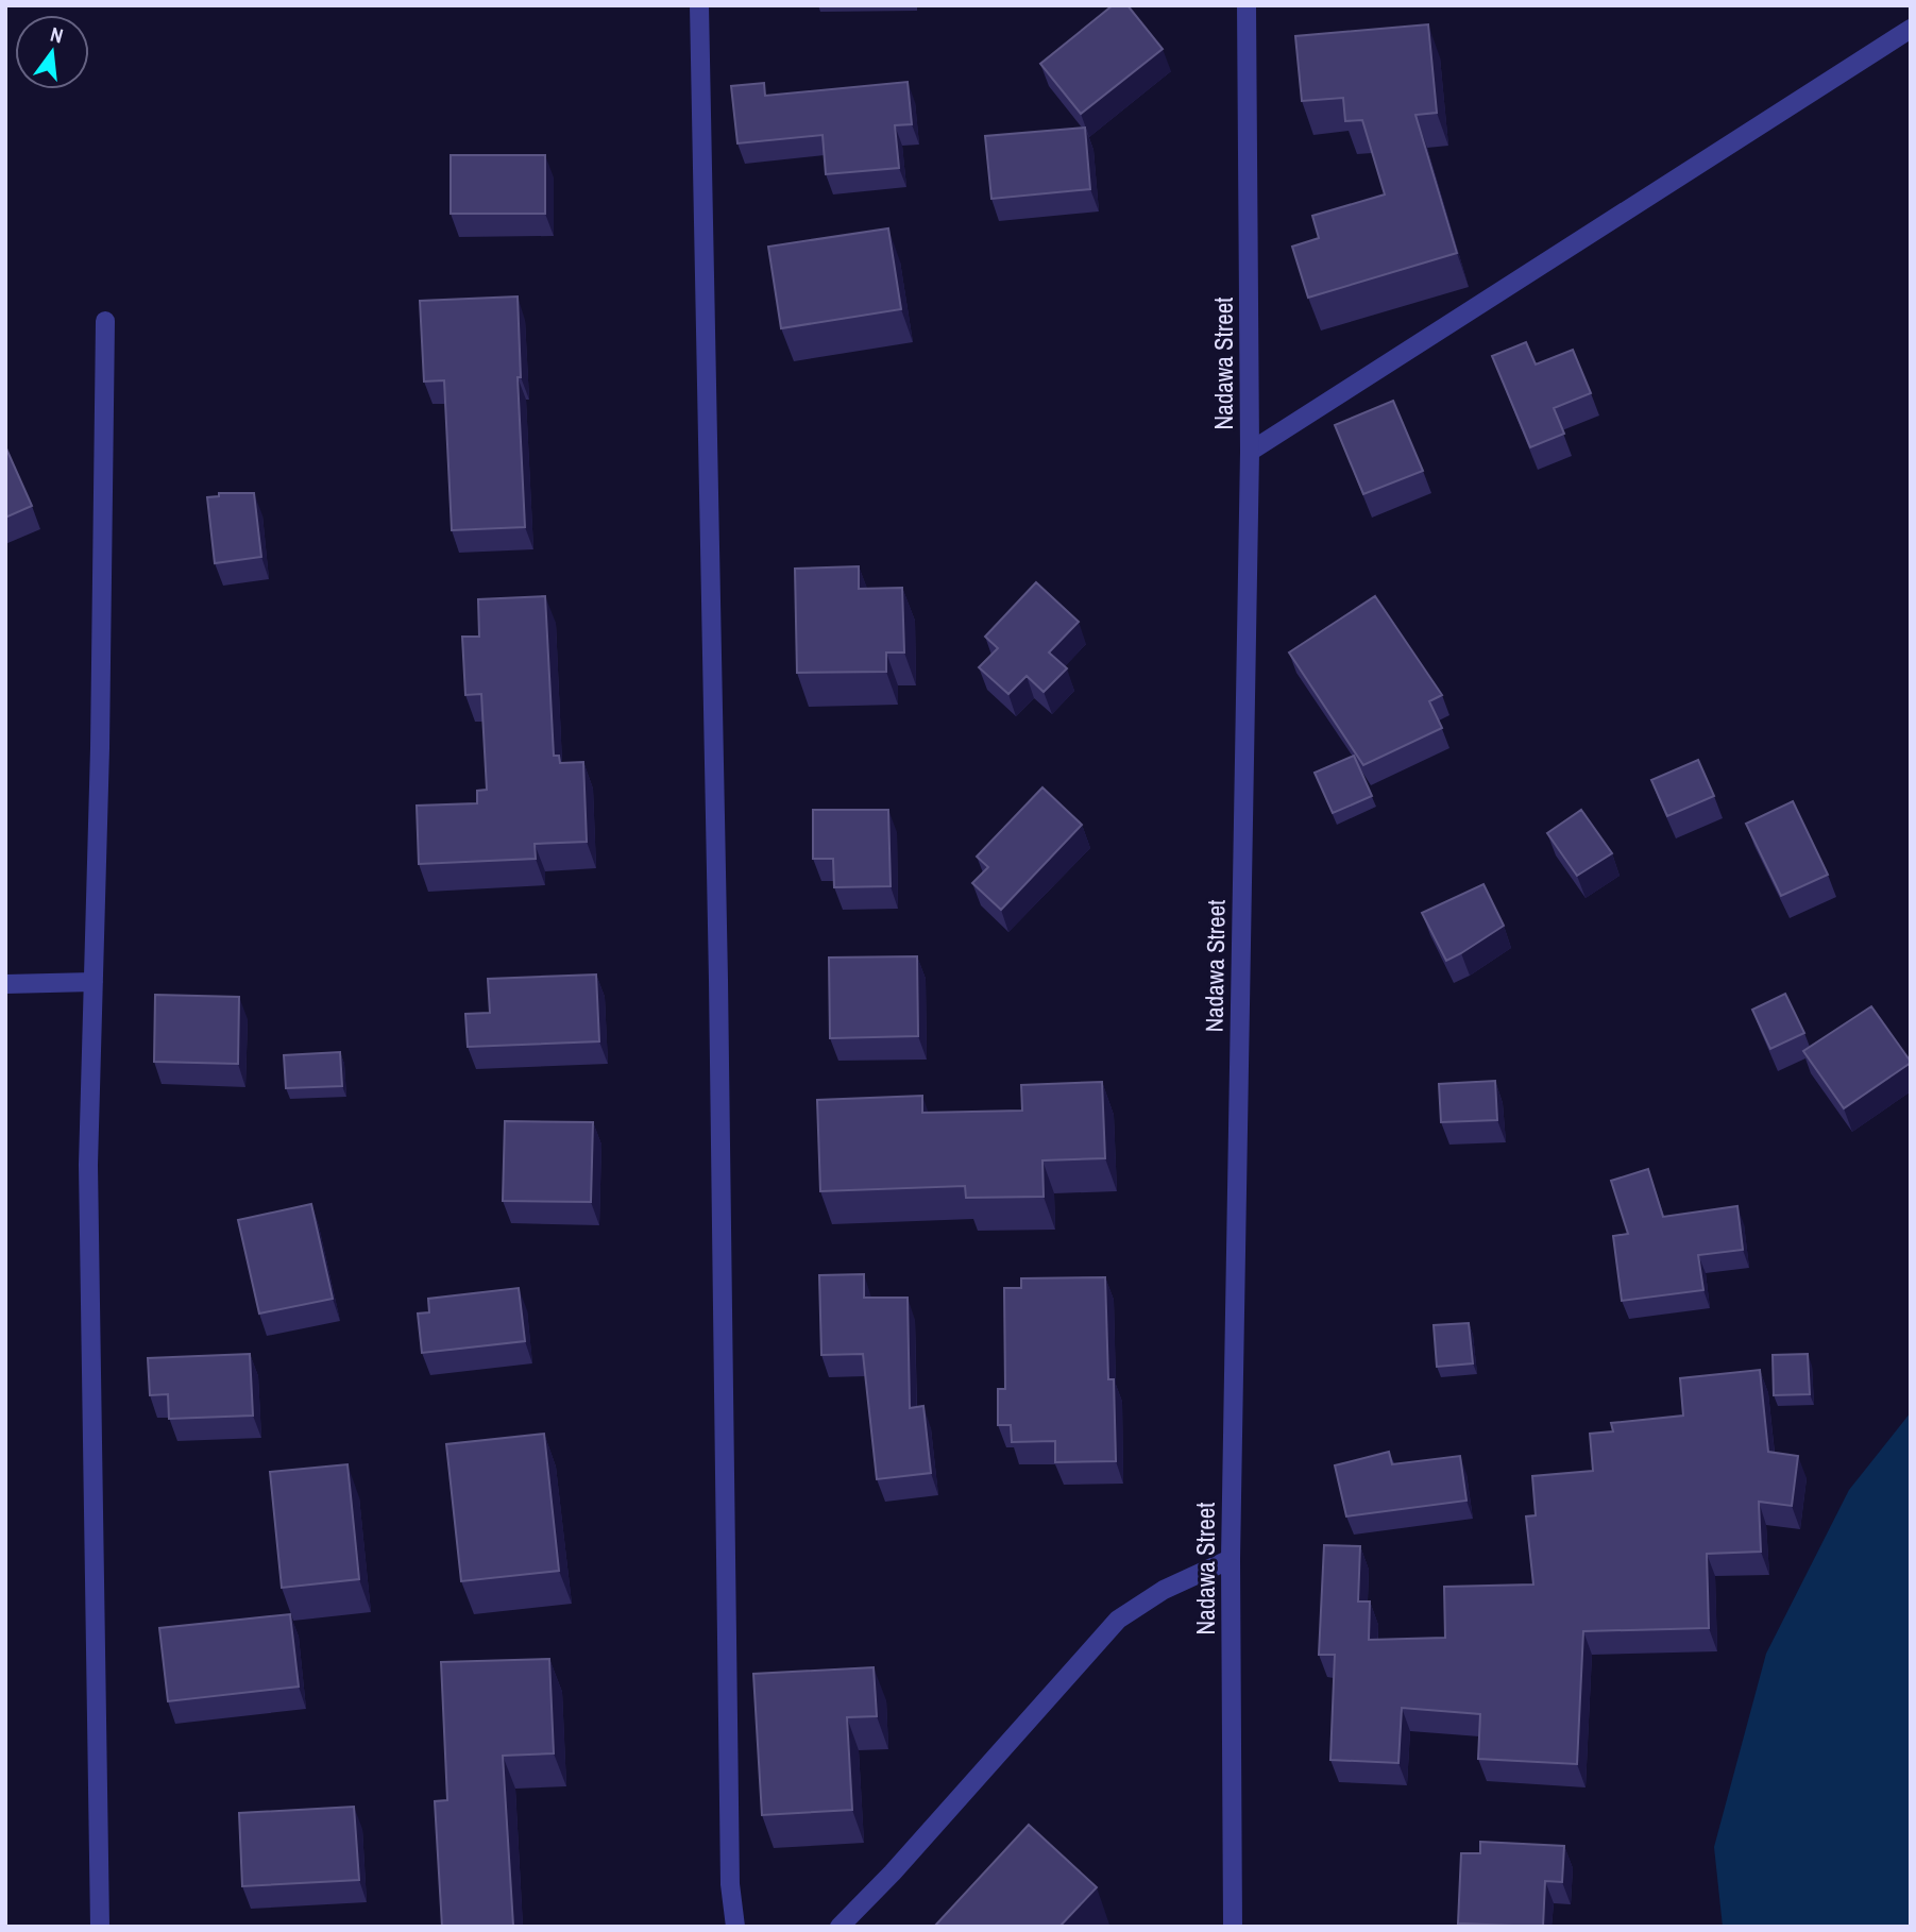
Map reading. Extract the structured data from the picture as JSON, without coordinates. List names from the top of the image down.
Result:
{
  "streets": {
    "street": ["Nadawa Street"]
  },
  "north": "top"
}
